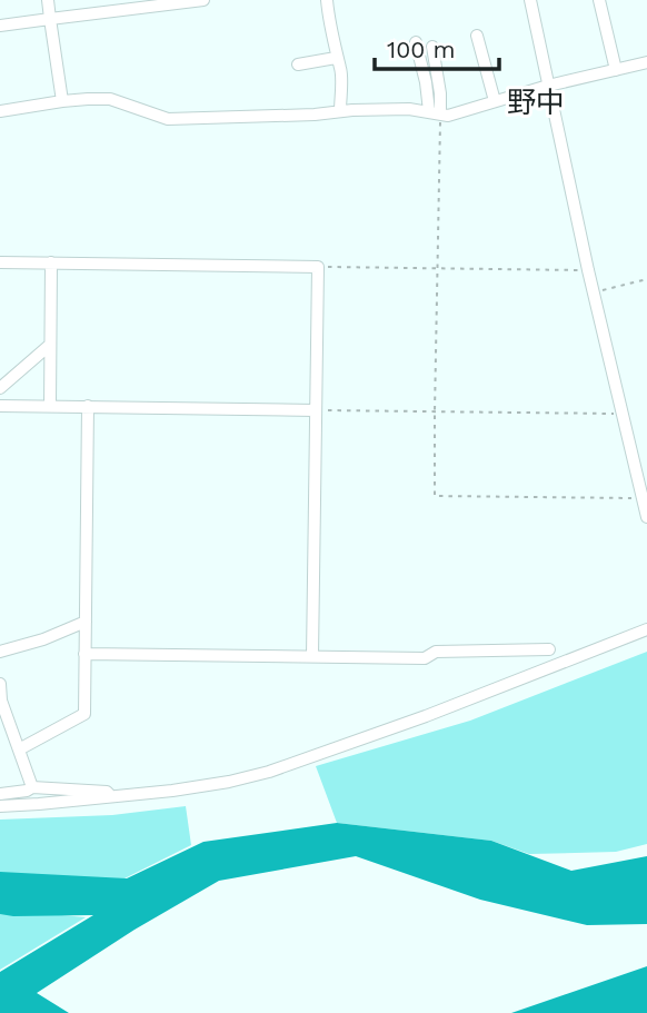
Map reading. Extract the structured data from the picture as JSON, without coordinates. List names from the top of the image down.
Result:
{
  "districts": ["野中"],
  "scale_bar": "100 m"
}
